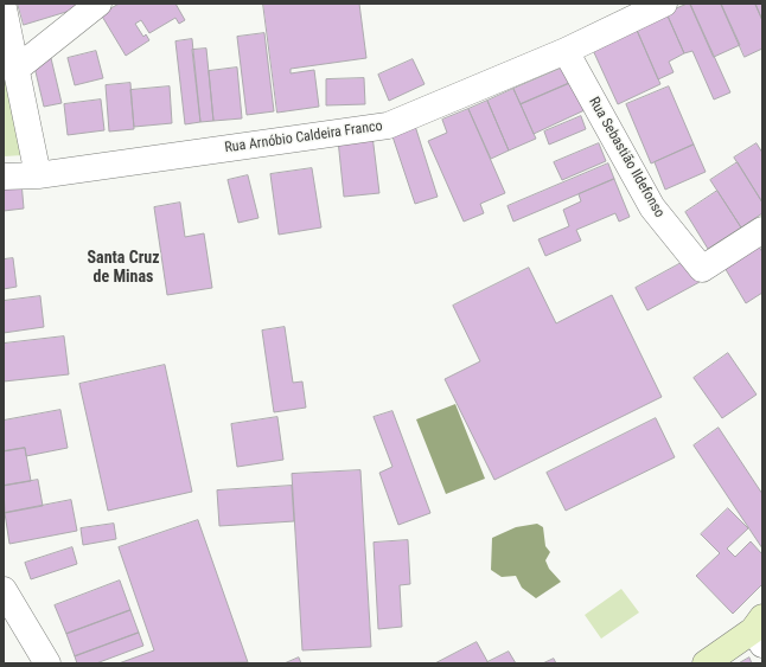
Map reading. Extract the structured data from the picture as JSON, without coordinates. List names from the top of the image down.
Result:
{
  "streets": {
    "street": ["Rua Arnóbio Caldeira Franco", "Rua Sebastião Ildefonso"]
  },
  "crossings": [
    ["Rua Arnóbio Caldeira Franco", "Rua Sebastião Ildefonso"]
  ],
  "districts": ["Santa Cruz de Minas"]
}
